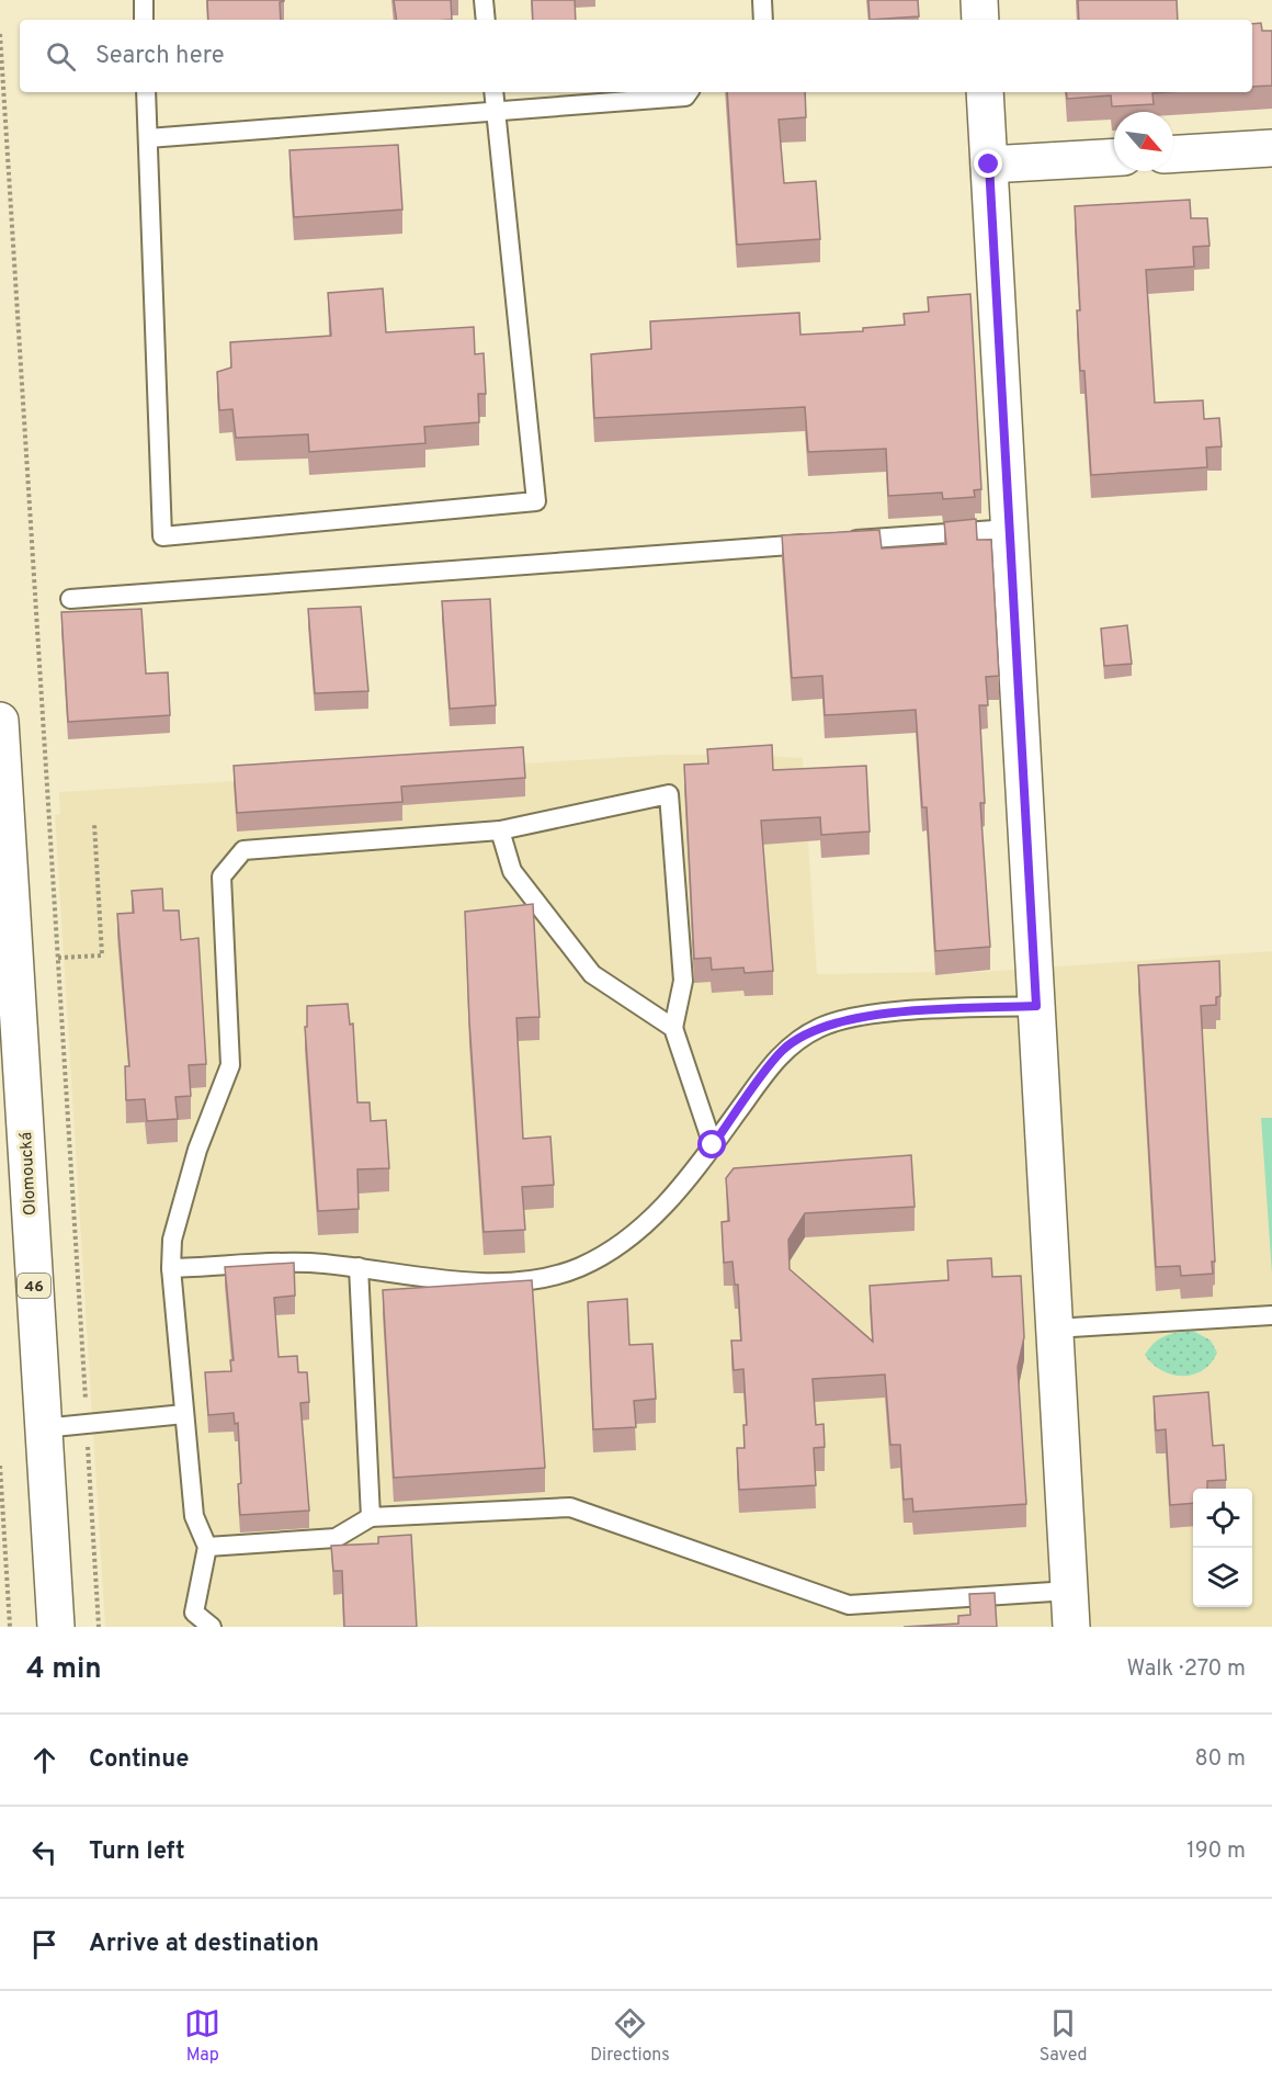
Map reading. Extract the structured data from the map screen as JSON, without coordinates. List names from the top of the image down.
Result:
{
  "streets": {
    "street": ["Olomoucká", "46"]
  },
  "north": "bottom right",
  "page": {
    "search": "Search here",
    "heading": ["4 min", "Walk · 270 m"],
    "list": [
      ["Continue", "80 m"],
      ["Turn left", "190 m"],
      "Arrive at destination"
    ],
    "nav": ["Map", "Directions", "Saved"]
  }
}
